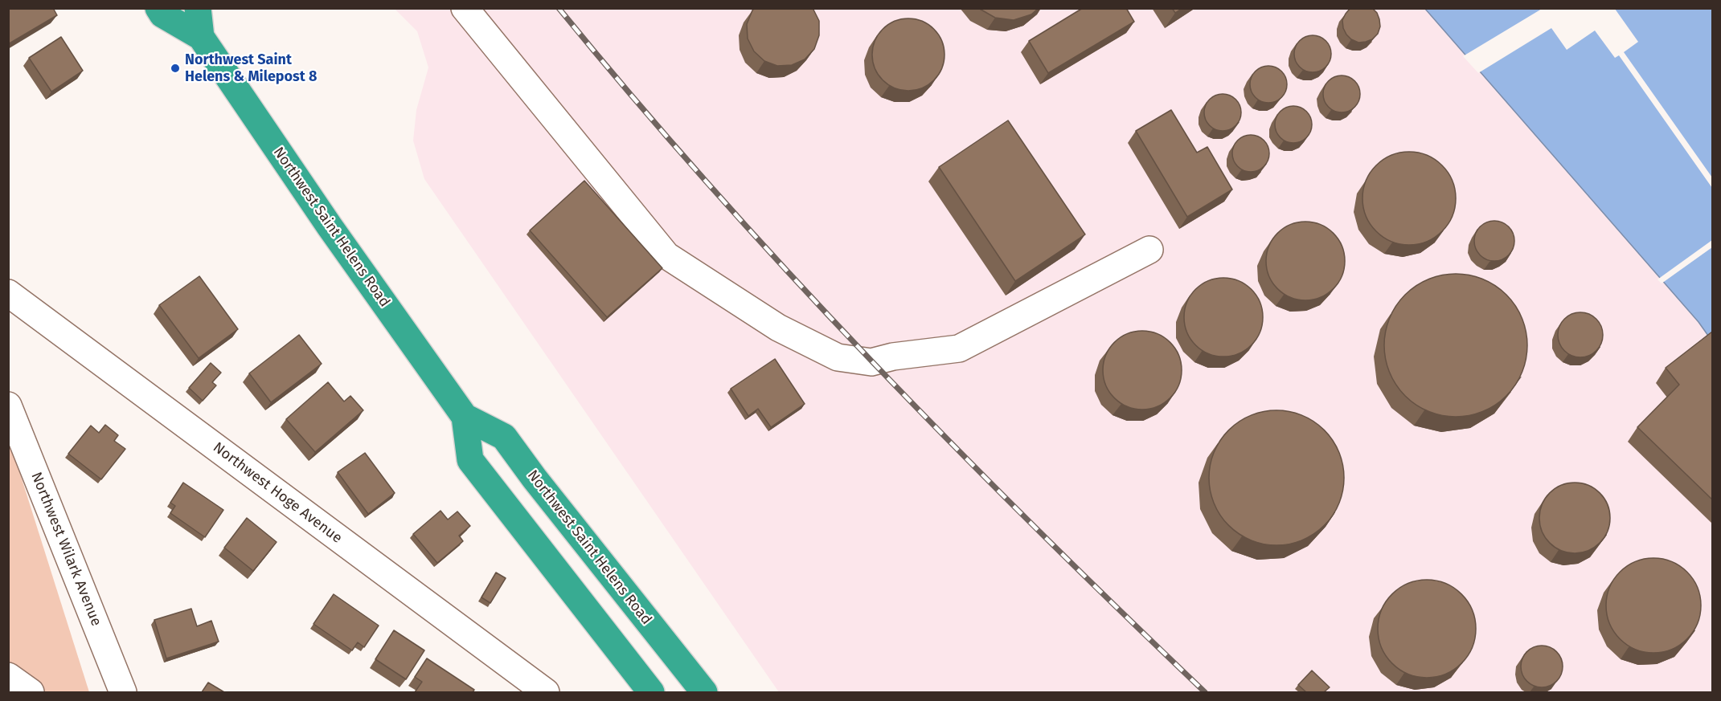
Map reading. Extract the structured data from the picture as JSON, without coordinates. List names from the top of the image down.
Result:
{
  "streets": {
    "highway": ["Northwest Saint Helens Road"],
    "street": ["Northwest Hoge Avenue", "Northwest Wilark Avenue"]
  },
  "places": ["Northwest Saint Helens & Milepost 8"]
}
